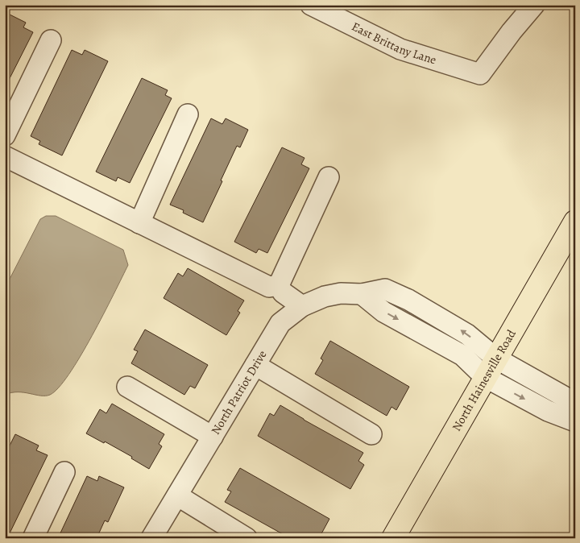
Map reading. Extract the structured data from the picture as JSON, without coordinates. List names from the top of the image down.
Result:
{
  "streets": {
    "main road": ["North Hainesville Road"],
    "street": ["East Brittany Lane", "North Patriot Drive"]
  },
  "crossings": [
    ["North Hainesville Road", "North Patriot Drive"]
  ]
}
